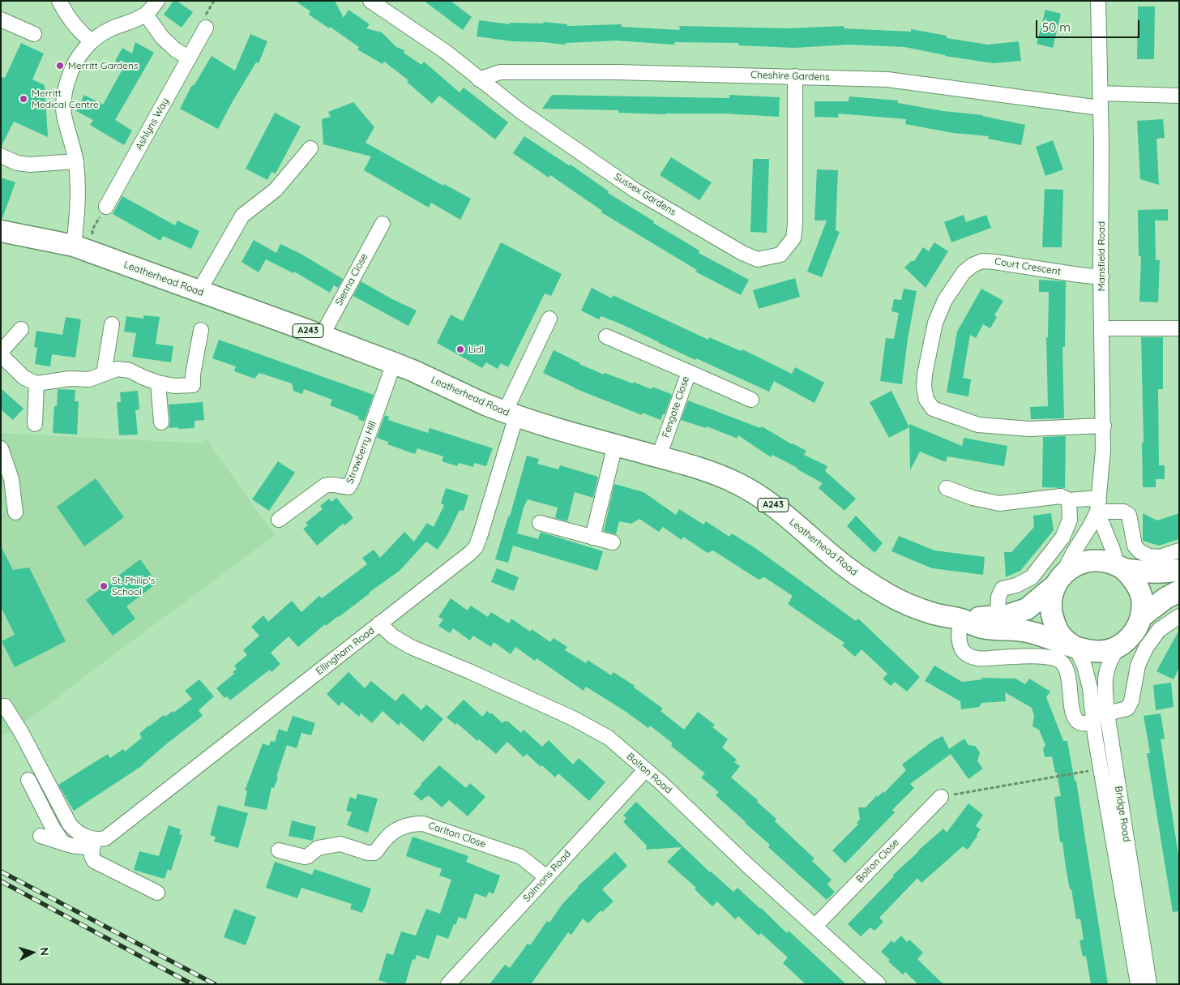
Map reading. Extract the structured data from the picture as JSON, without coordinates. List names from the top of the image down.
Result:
{
  "streets": {
    "highway": ["Leatherhead Road", "A243"],
    "street": [
      "Cheshire Gardens",
      "Ashlyns Way",
      "Sussex Gardens",
      "Mansfield Road",
      "Court Crescent",
      "Sienna Close",
      "Fengate Close",
      "Strawberry Hill",
      "Ellingham Road",
      "Bolton Road",
      "Bridge Road",
      "Carlton Close",
      "Bolton Close",
      "Salmons Road"
    ]
  },
  "crossings": [
    ["Cheshire Gardens", "Sussex Gardens"],
    ["Cheshire Gardens", "Mansfield Road"],
    ["Mansfield Road", "Court Crescent"],
    ["Mansfield Road", "A243"],
    ["Mansfield Road", "Bridge Road"],
    ["Leatherhead Road", "Sienna Close"],
    ["Leatherhead Road", "A243"],
    ["Leatherhead Road", "Fengate Close"],
    ["Leatherhead Road", "Strawberry Hill"],
    ["Leatherhead Road", "Ellingham Road"],
    ["A243", "Bridge Road"],
    ["Ellingham Road", "Bolton Road"],
    ["Bolton Road", "Bolton Close"],
    ["Bolton Road", "Salmons Road"],
    ["Carlton Close", "Salmons Road"]
  ],
  "places": [
    "Merritt Gardens",
    "Merritt Medical Centre",
    "Lidl",
    "St. Philip's School"
  ],
  "scale_bar": "50 m",
  "north": "right"
}
